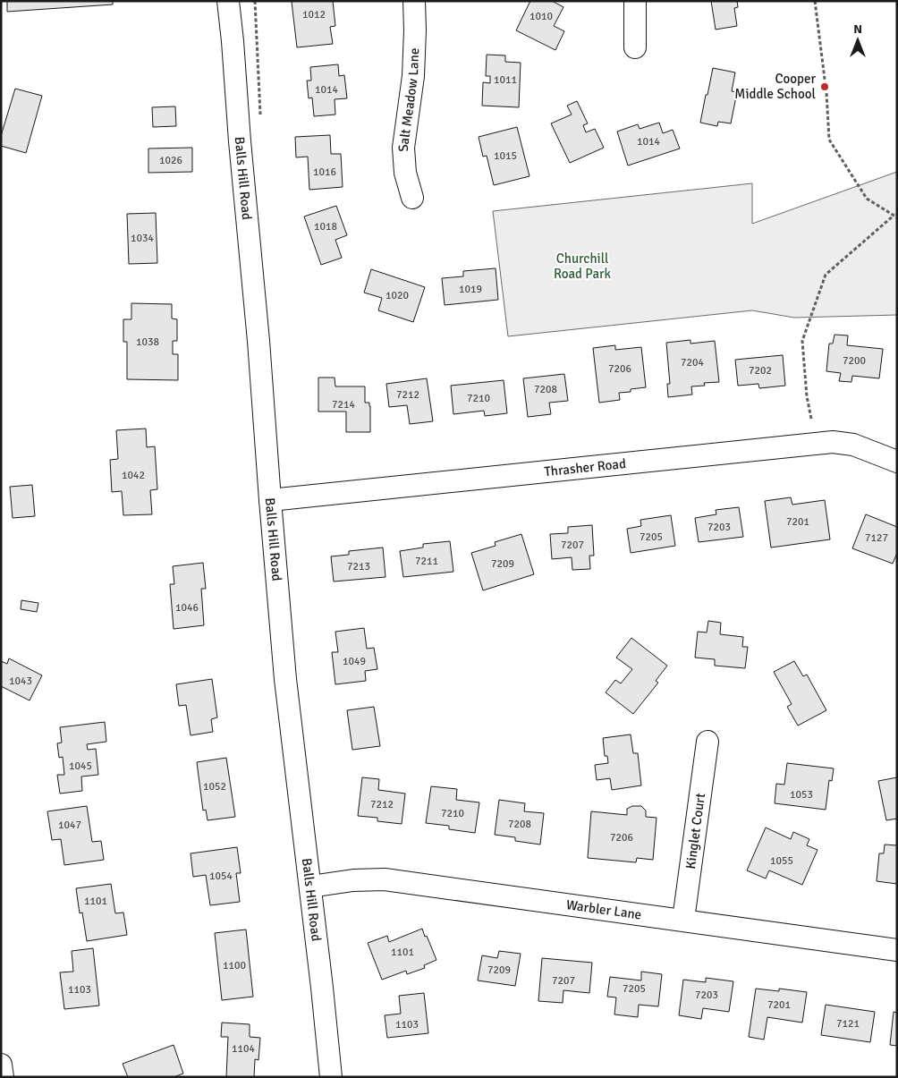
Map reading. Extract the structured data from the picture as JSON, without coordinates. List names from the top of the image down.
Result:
{
  "streets": {
    "street": [
      "Salt Meadow Lane",
      "Balls Hill Road",
      "Thrasher Road",
      "Kinglet Court",
      "Warbler Lane"
    ]
  },
  "crossings": [
    ["Balls Hill Road", "Thrasher Road"],
    ["Balls Hill Road", "Warbler Lane"],
    ["Kinglet Court", "Warbler Lane"]
  ],
  "parks": ["Churchill Road Park"],
  "places": ["Cooper Middle School"],
  "house_numbers": [
    "1012",
    "1010",
    "1011",
    "1014",
    "1014",
    "1015",
    "1026",
    "1016",
    "1018",
    "1034",
    "1019",
    "1020",
    "1038",
    "7200",
    "7204",
    "7206",
    "7202",
    "7208",
    "7212",
    "7210",
    "7214",
    "1042",
    "7201",
    "7203",
    "7205",
    "7127",
    "7207",
    "7211",
    "7209",
    "7213",
    "1046",
    "1049",
    "1043",
    "1045",
    "1052",
    "1053",
    "7212",
    "7210",
    "7208",
    "1047",
    "7206",
    "1055",
    "1054",
    "1101",
    "1101",
    "1100",
    "7209",
    "7207",
    "7205",
    "1103",
    "7203",
    "7201",
    "7121",
    "1103",
    "1104"
  ],
  "north": "top"
}
